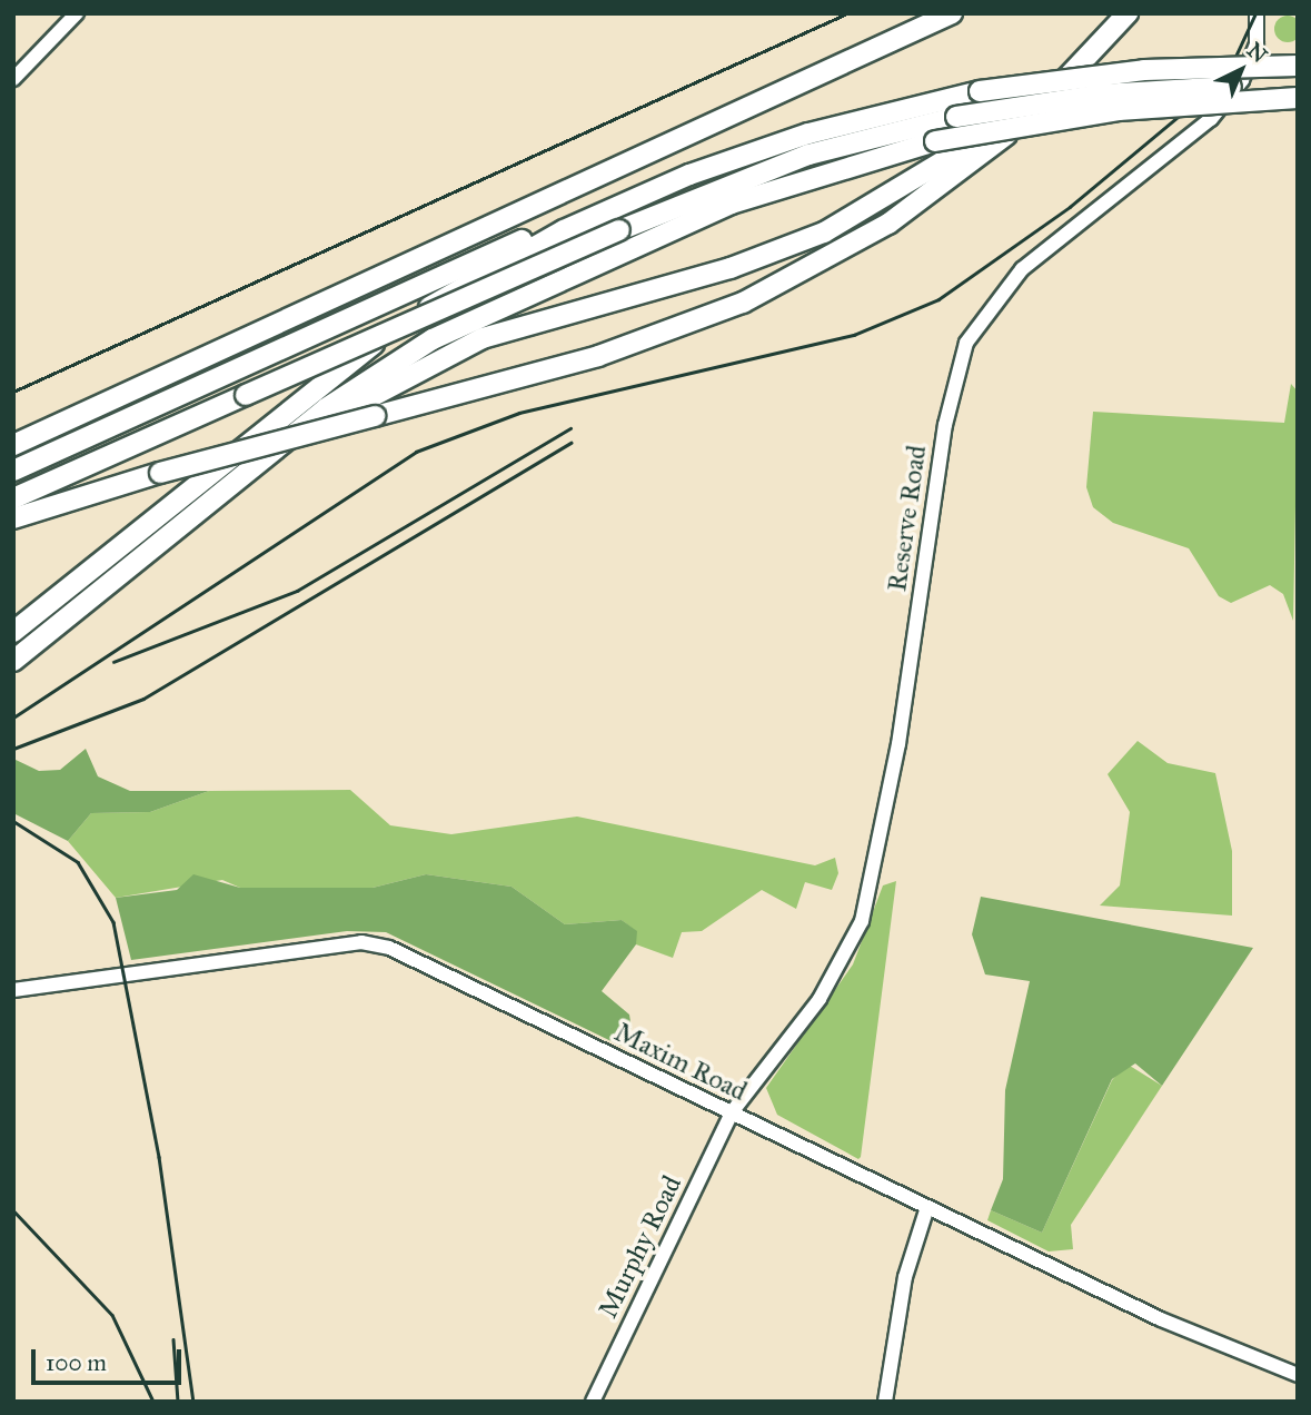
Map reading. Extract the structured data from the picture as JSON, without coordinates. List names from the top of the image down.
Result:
{
  "streets": {
    "street": ["Reserve Road", "Maxim Road", "Murphy Road"]
  },
  "crossings": [
    ["Reserve Road", "Maxim Road"],
    ["Reserve Road", "Murphy Road"],
    ["Maxim Road", "Murphy Road"]
  ],
  "scale_bar": "100 m",
  "north": "top right"
}
